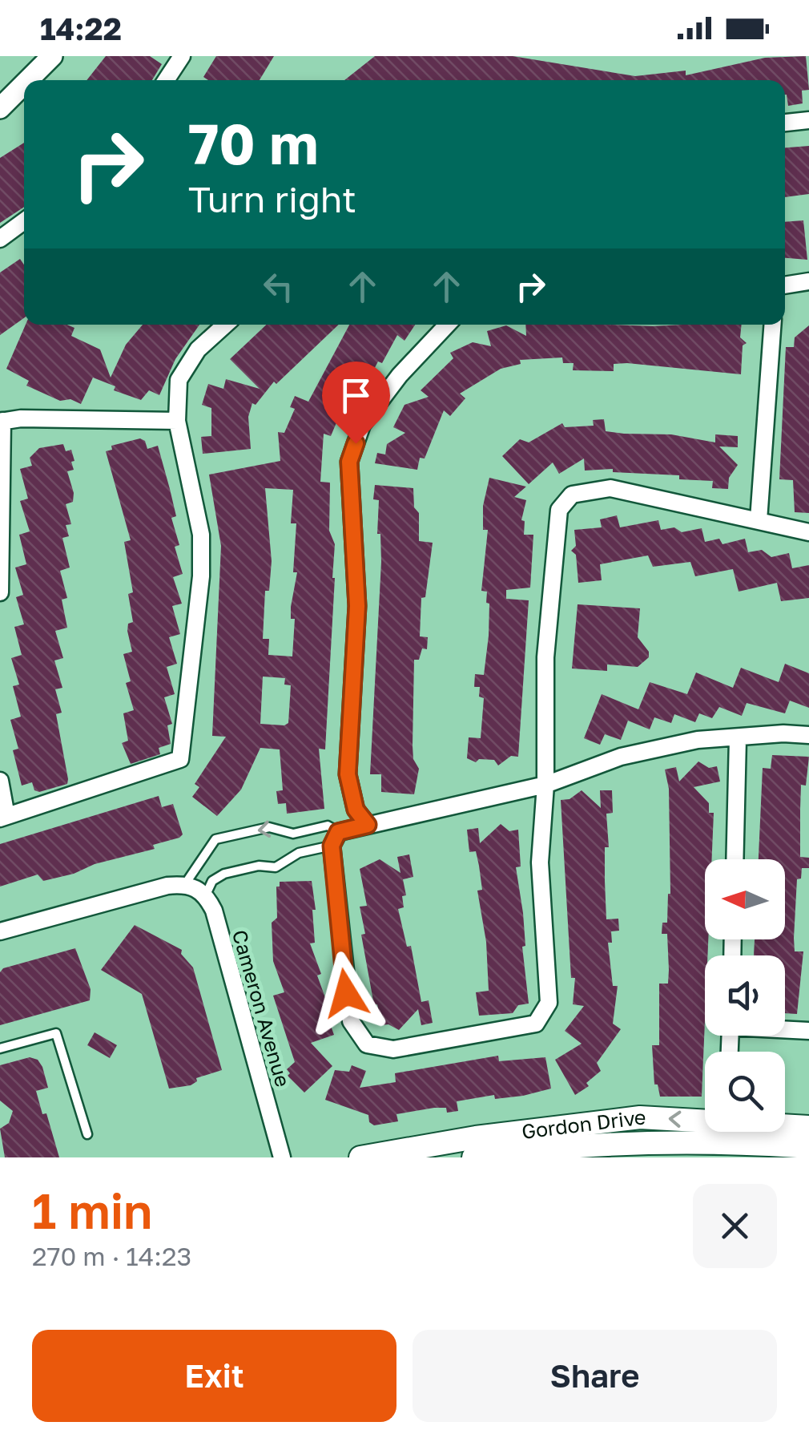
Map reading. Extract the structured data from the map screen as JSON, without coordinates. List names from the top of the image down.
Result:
{
  "streets": {
    "main road": ["Gordon Drive"],
    "street": ["Cameron Avenue"]
  },
  "north": "left",
  "page": {
    "status": "14:22",
    "turn": ["70 m", "Turn right"],
    "heading": ["1 min", "270 m · 14:23"],
    "buttons": ["Exit", "Share"]
  }
}
